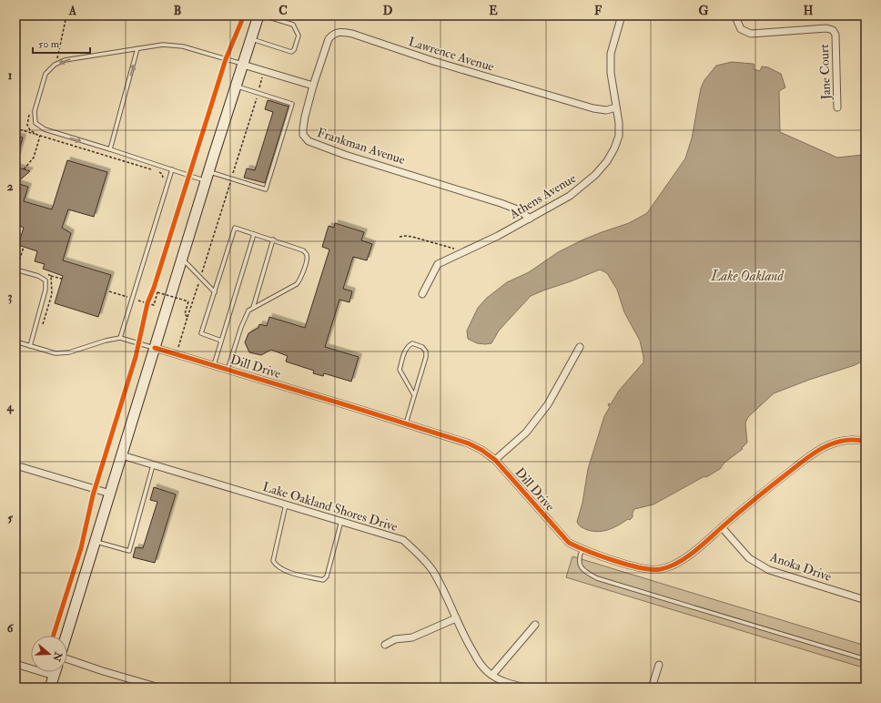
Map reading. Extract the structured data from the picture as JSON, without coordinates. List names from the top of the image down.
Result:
{
  "streets": {
    "street": [
      "Lawrence Avenue",
      "Jane Court",
      "Frankman Avenue",
      "Athens Avenue",
      "Dill Drive",
      "Lake Oakland Shores Drive",
      "Anoka Drive"
    ]
  },
  "crossings": [
    ["Lawrence Avenue", "Frankman Avenue"],
    ["Lawrence Avenue", "Athens Avenue"],
    ["Frankman Avenue", "Athens Avenue"],
    ["Dill Drive", "Anoka Drive"]
  ],
  "water": ["Lake Oakland"],
  "scale_bar": "50 m",
  "north": "right",
  "grid": {
    "columns": [
      "A",
      "B",
      "C",
      "D",
      "E",
      "F",
      "G",
      "H"
    ],
    "rows": [
      "1",
      "2",
      "3",
      "4",
      "5",
      "6"
    ]
  }
}
